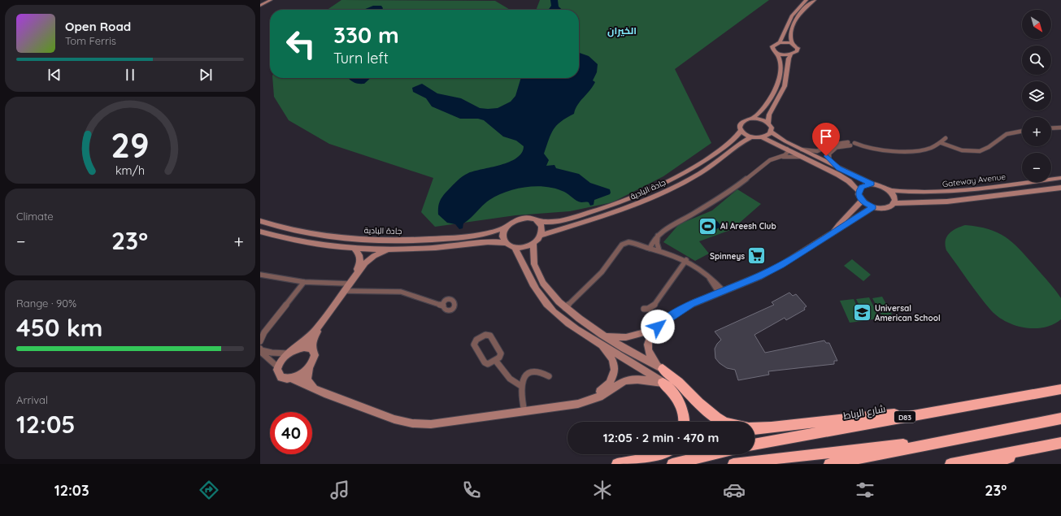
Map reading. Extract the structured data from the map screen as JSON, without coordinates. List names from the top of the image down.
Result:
{
  "streets": {
    "highway": ["شارع الرباط", "D83"],
    "street": ["Gateway Avenue", "جادة البادية"]
  },
  "districts": ["الخيران"],
  "places": {
    "sports": ["Al Areesh Club"],
    "supermarket": ["Spinneys"],
    "school or university": ["Universal American School"]
  },
  "north": "bottom right",
  "page": {
    "map_buttons": ["+", "−"],
    "turn": ["330 m", "Turn left"],
    "song": ["Open Road", "Tom Ferris"],
    "tile": [
      "Climate",
      ["Range · 90%", "450 km"],
      ["Arrival", "12:05"]
    ],
    "heat": ["−", "23°", "+"],
    "limit": "40",
    "trip": "12:05 · 2 min · 470 m",
    "tabs": ["12:03", "23°"],
    "gauge": ["29", "km/h"]
  }
}
